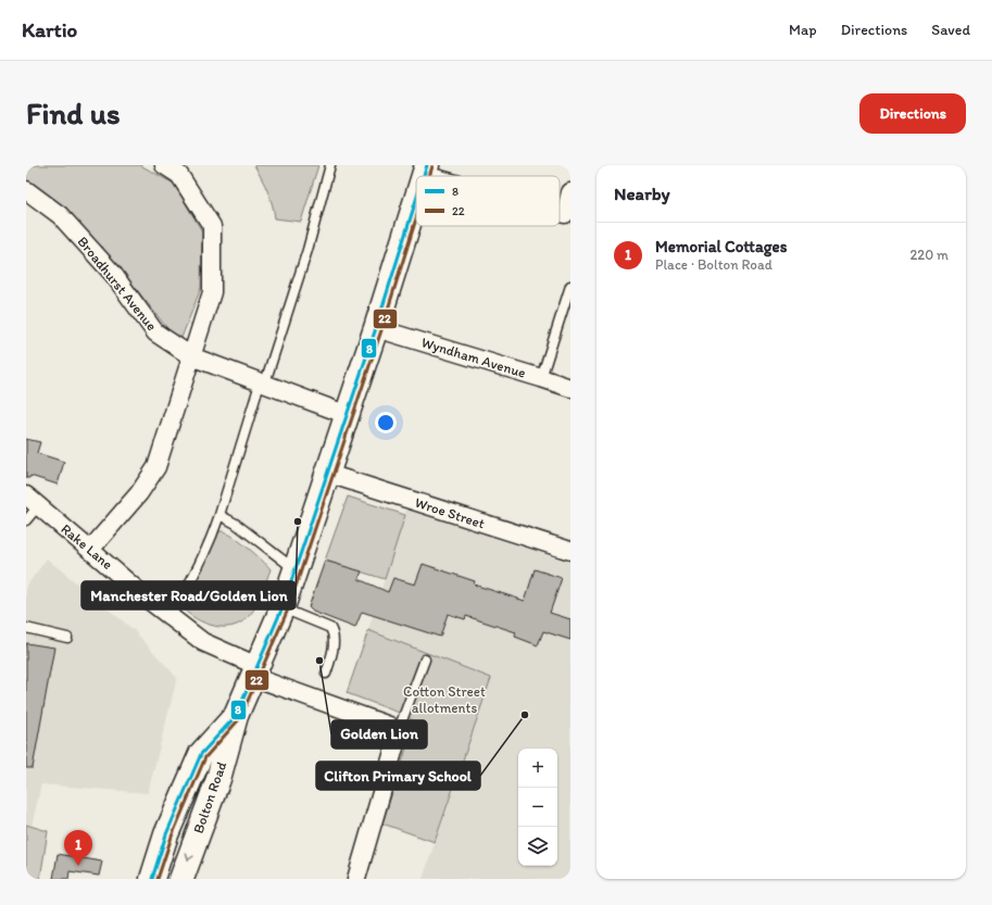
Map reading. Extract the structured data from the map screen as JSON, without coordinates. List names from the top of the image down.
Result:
{
  "streets": {
    "main road": ["Bolton Road"],
    "street": [
      "Broadhurst Avenue",
      "Wyndham Avenue",
      "Wroe Street",
      "Rake Lane"
    ]
  },
  "crossings": [
    ["Broadhurst Avenue", "Bolton Road"],
    ["Wyndham Avenue", "Bolton Road"],
    ["Wroe Street", "Bolton Road"],
    ["Rake Lane", "Bolton Road"]
  ],
  "parks": ["Cotton Street allotments"],
  "places": ["Manchester Road/Golden Lion", "Golden Lion", "Clifton Primary School"],
  "lines": ["transit line 8", "transit line 22"],
  "legend": ["8", "22"],
  "page": {
    "header": "Kartio",
    "nav": ["Map", "Directions", "Saved"],
    "buttons": "Directions",
    "title": "Find us",
    "heading": "Nearby",
    "list": [
      {
        "mark": "1",
        "name": "Memorial Cottages",
        "note": "Place · Bolton Road",
        "value": "220 m"
      }
    ],
    "map_buttons": ["+", "−"],
    "pins": "1"
  }
}
